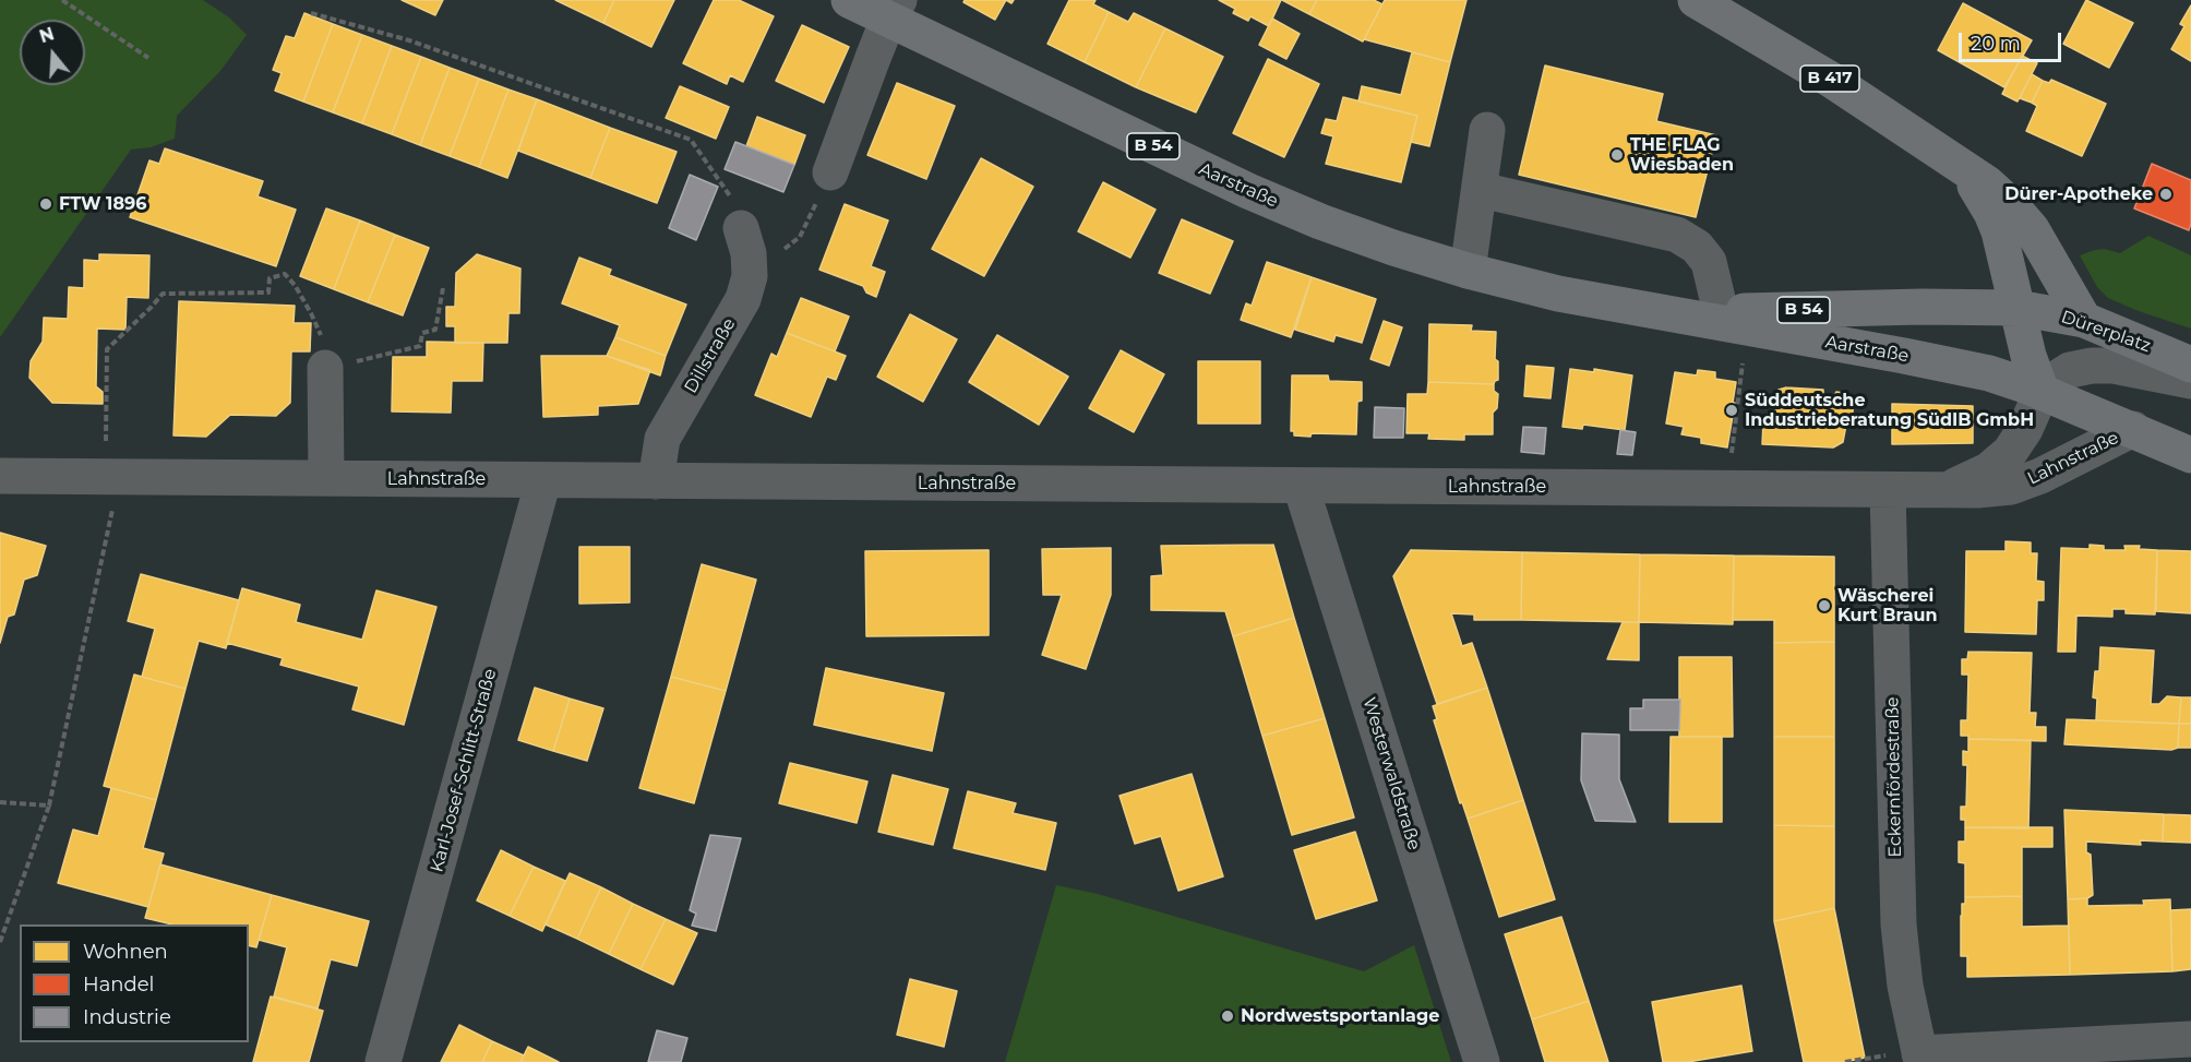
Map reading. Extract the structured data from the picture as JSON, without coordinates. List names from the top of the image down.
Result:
{
  "streets": {
    "main road": [
      "B 417",
      "B 54",
      "Aarstraße",
      "Dürerplatz"
    ],
    "street": [
      "Dillstraße",
      "Lahnstraße",
      "Karl-Josef-Schlitt-Straße",
      "Westerwaldstraße",
      "Eckernfördestraße"
    ]
  },
  "crossings": [
    ["B 417", "Aarstraße"],
    ["B 417", "Dürerplatz"],
    ["B 54", "Aarstraße"],
    ["B 54", "Lahnstraße"],
    ["Aarstraße", "Dürerplatz"],
    ["Aarstraße", "Lahnstraße"],
    ["Dillstraße", "Lahnstraße"],
    ["Lahnstraße", "Karl-Josef-Schlitt-Straße"],
    ["Lahnstraße", "Westerwaldstraße"],
    ["Lahnstraße", "Eckernfördestraße"]
  ],
  "places": [
    "THE FLAG Wiesbaden",
    "Dürer-Apotheke",
    "FTW 1896",
    "Süddeutsche Industrieberatung SüdIB GmbH",
    "Wäscherei Kurt Braun",
    "Nordwestsportanlage"
  ],
  "legend": ["Wohnen", "Handel", "Industrie"],
  "scale_bar": "20 m",
  "north": "top"
}
